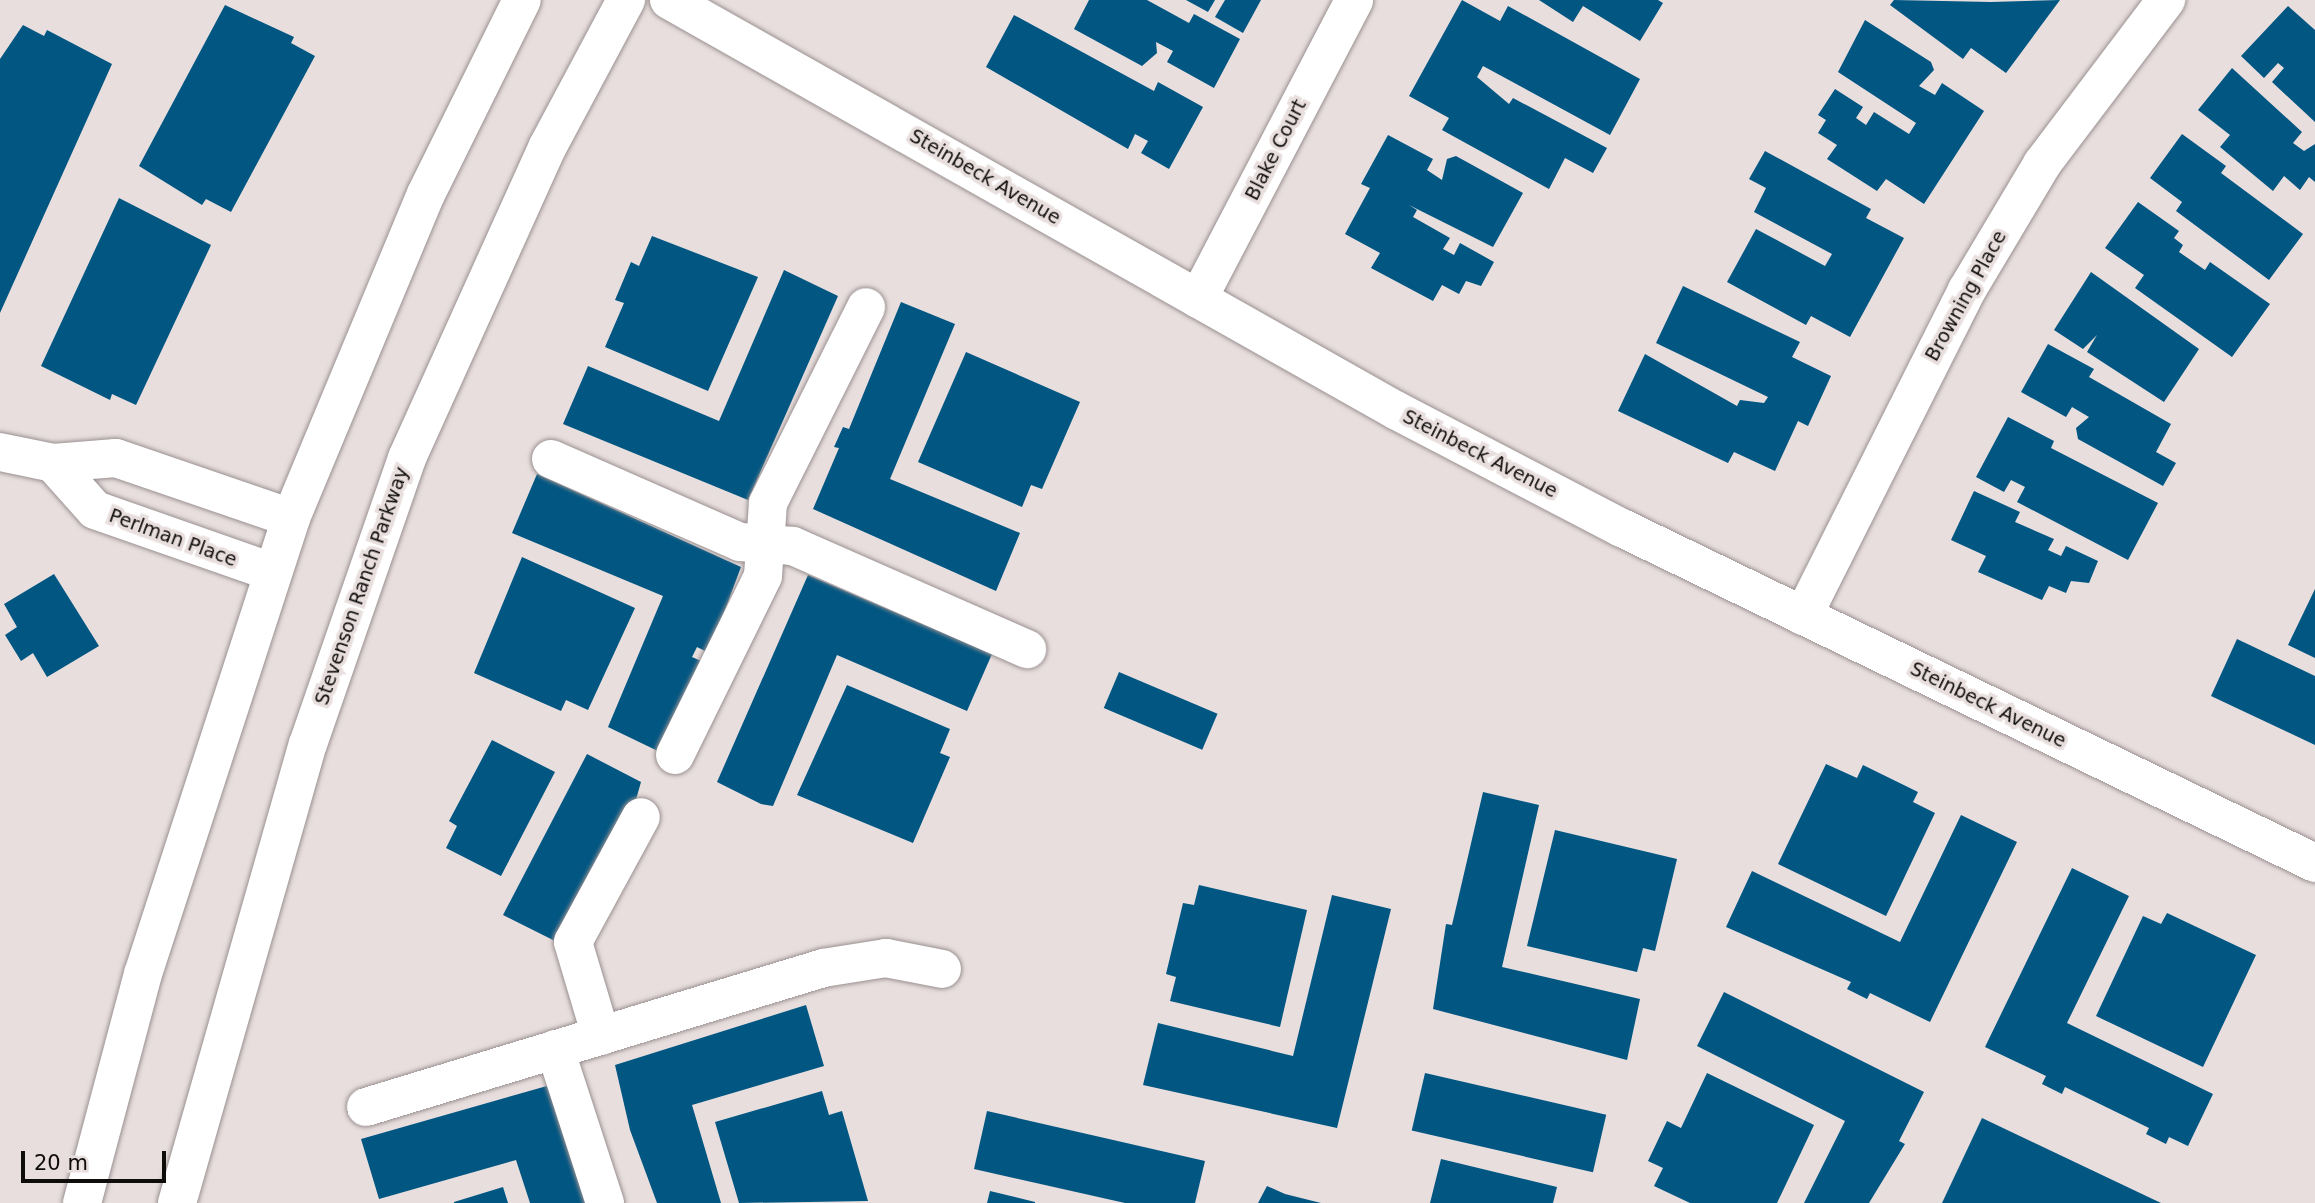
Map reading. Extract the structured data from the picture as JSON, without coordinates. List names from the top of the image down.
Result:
{
  "streets": {
    "street": [
      "Blake Court",
      "Steinbeck Avenue",
      "Browning Place",
      "Perlman Place",
      "Stevenson Ranch Parkway"
    ]
  },
  "crossings": [
    ["Blake Court", "Steinbeck Avenue"],
    ["Steinbeck Avenue", "Browning Place"]
  ],
  "scale_bar": "20 m"
}
